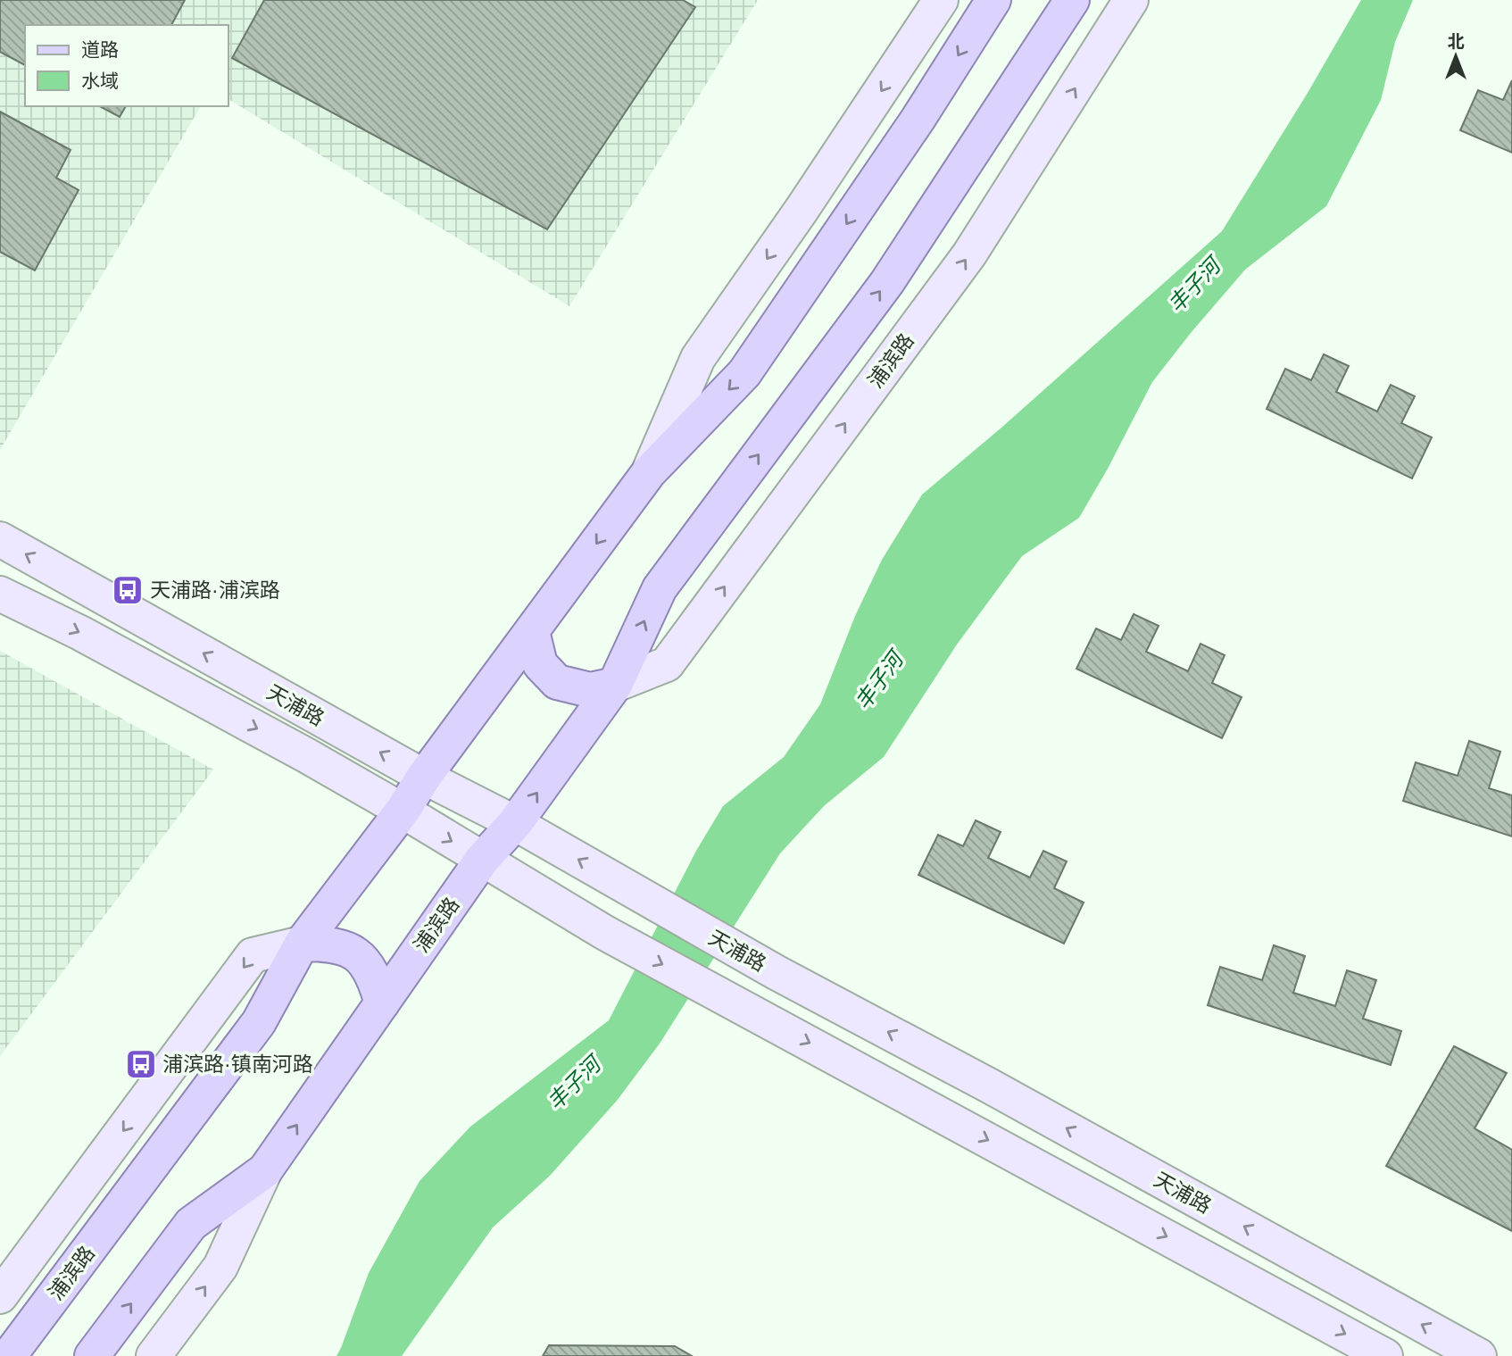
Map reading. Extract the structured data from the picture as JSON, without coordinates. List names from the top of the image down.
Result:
{
  "streets": {
    "main road": ["浦滨路"],
    "street": ["天浦路"]
  },
  "crossings": [
    ["浦滨路", "天浦路"]
  ],
  "water": ["丰子河"],
  "places": {
    "bus stop": ["天浦路·浦滨路", "浦滨路·镇南河路"]
  },
  "legend": ["道路", "水域"],
  "north": "top"
}
